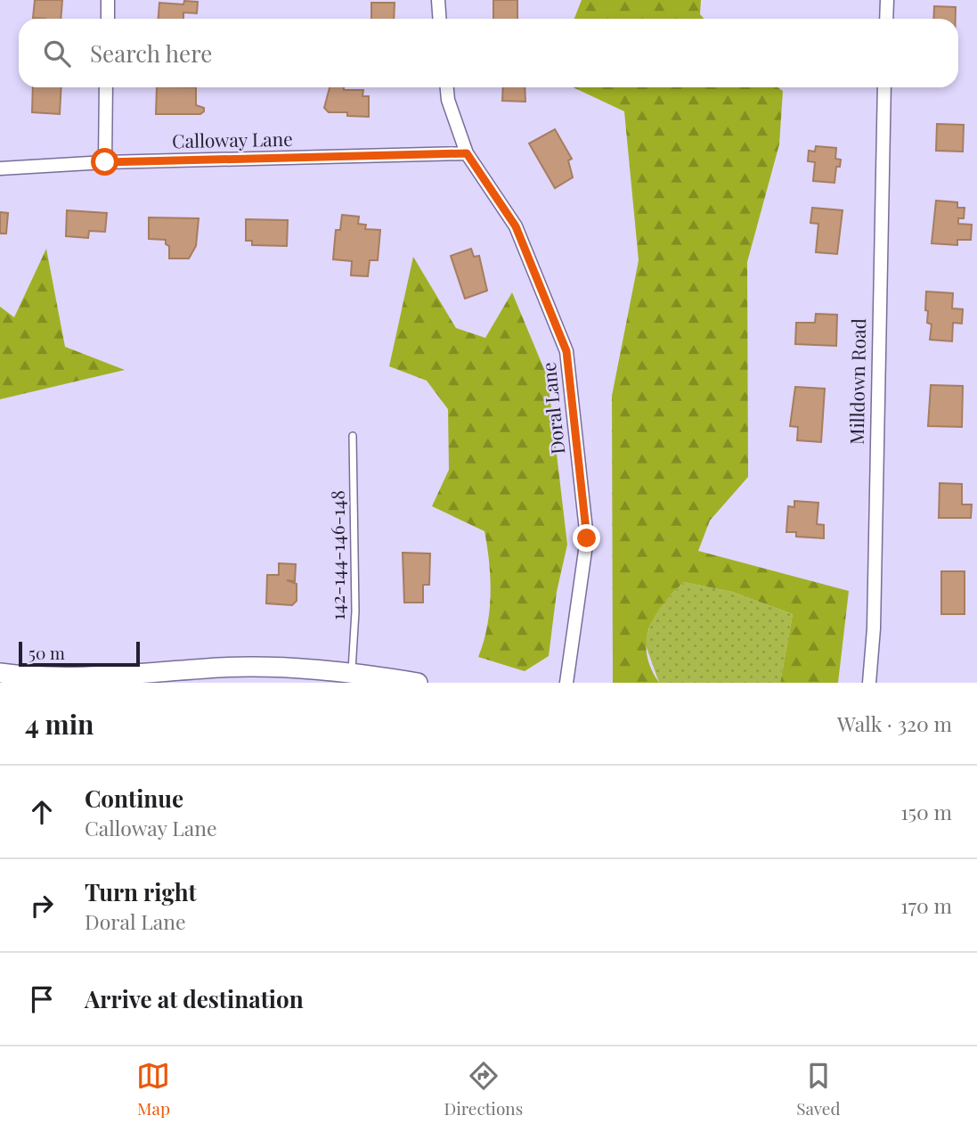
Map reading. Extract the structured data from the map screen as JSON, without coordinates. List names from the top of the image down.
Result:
{
  "streets": {
    "street": ["Calloway Lane", "Milldown Road", "Doral Lane"],
    "lane": ["142-144-146-148"]
  },
  "crossings": [
    ["Calloway Lane", "Doral Lane"]
  ],
  "scale_bar": "50 m",
  "page": {
    "search": "Search here",
    "scale": "50 m",
    "heading": ["4 min", "Walk · 320 m"],
    "list": [
      ["Continue", "Calloway Lane", "150 m"],
      ["Turn right", "Doral Lane", "170 m"],
      "Arrive at destination"
    ],
    "nav": ["Map", "Directions", "Saved"]
  }
}
